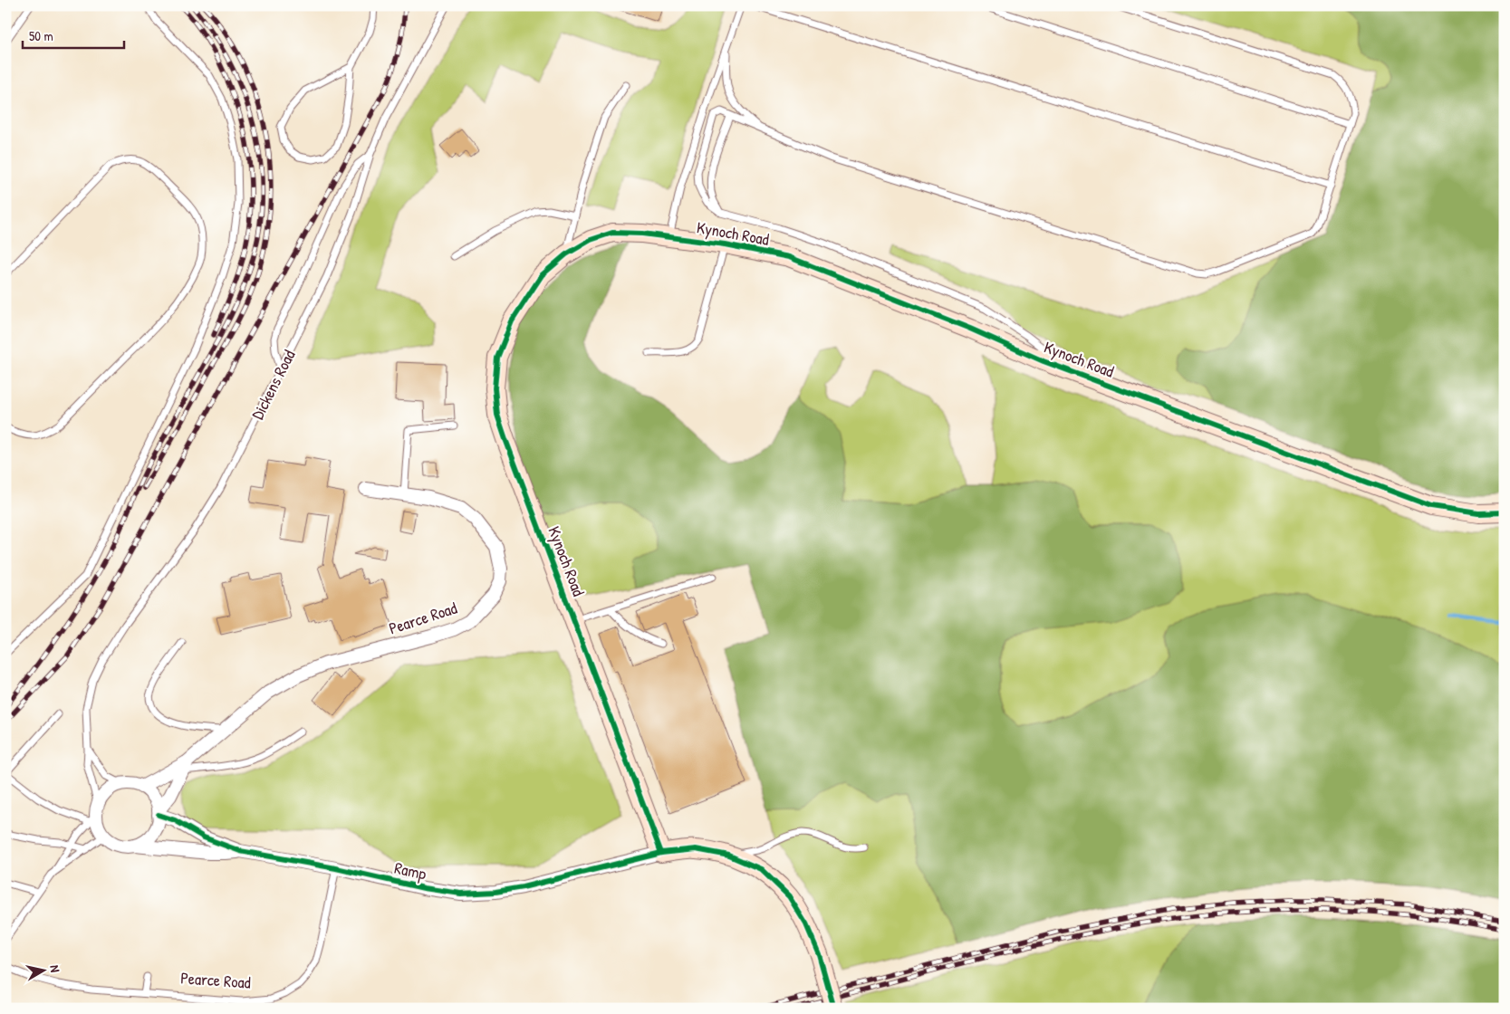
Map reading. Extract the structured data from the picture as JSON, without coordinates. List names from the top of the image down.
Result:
{
  "streets": {
    "street": ["Kynoch Road", "Pearce Road", "Ramp"],
    "lane": ["Dickens Road"]
  },
  "crossings": [
    ["Kynoch Road", "Ramp"],
    ["Dickens Road", "Pearce Road"],
    ["Dickens Road", "Ramp"],
    ["Pearce Road", "Ramp"]
  ],
  "scale_bar": "50 m",
  "north": "right"
}
